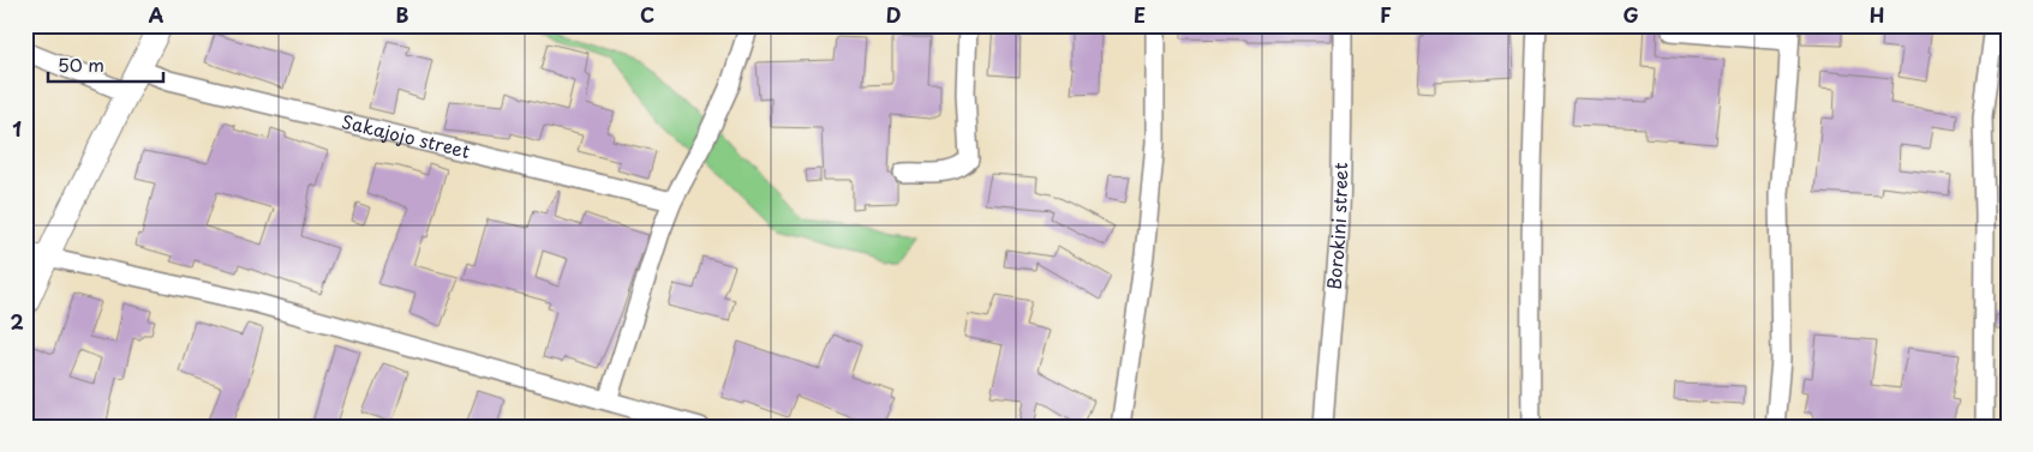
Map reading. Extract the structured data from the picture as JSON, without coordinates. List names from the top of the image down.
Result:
{
  "streets": {
    "street": ["Sakajojo street", "Borokini street"]
  },
  "scale_bar": "50 m",
  "grid": {
    "columns": [
      "A",
      "B",
      "C",
      "D",
      "E",
      "F",
      "G",
      "H"
    ],
    "rows": ["1", "2"]
  }
}
